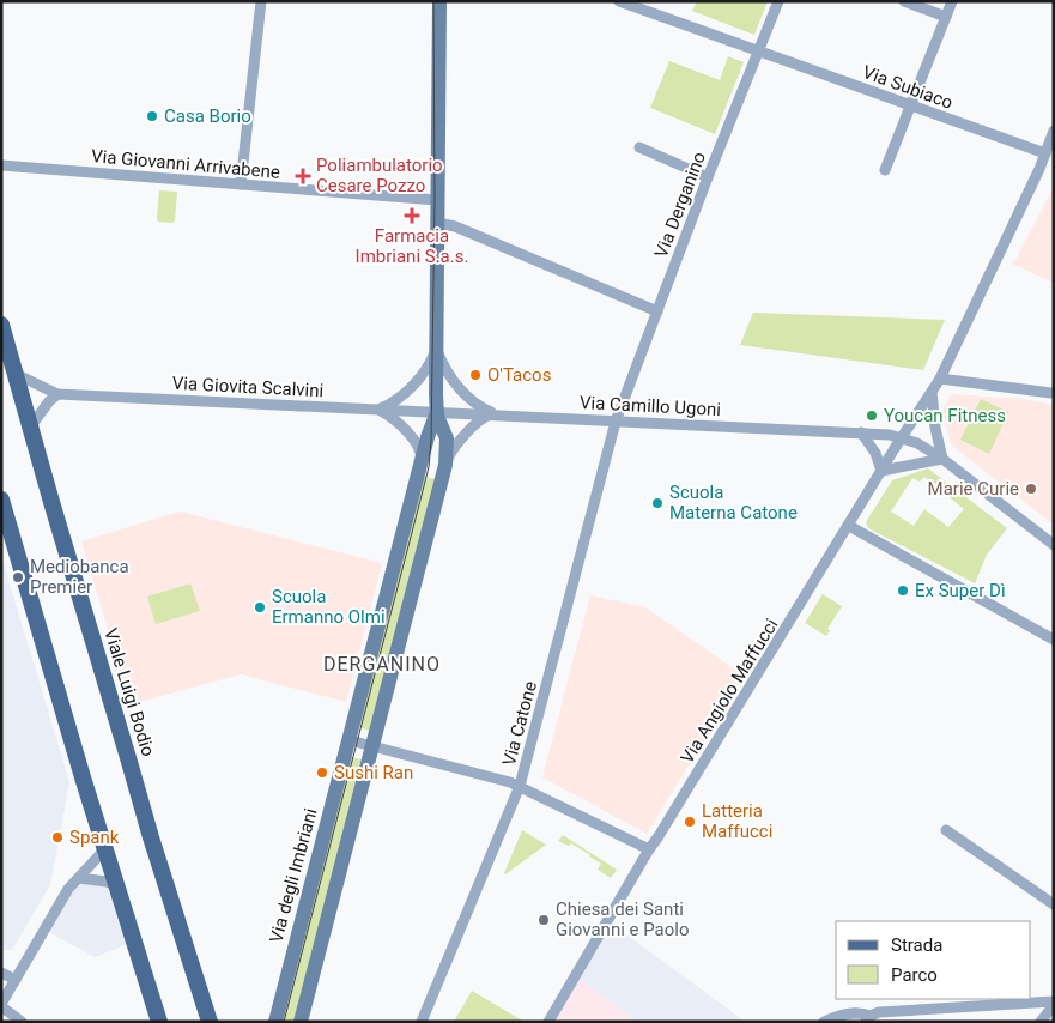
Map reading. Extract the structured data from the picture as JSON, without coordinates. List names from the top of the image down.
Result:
{
  "streets": {
    "main road": ["Viale Luigi Bodio"],
    "street": [
      "Via Subiaco",
      "Via Giovanni Arrivabene",
      "Via Derganino",
      "Via Giovita Scalvini",
      "Via Camillo Ugoni",
      "Via Angiolo Maffucci",
      "Via Catone",
      "Via degli Imbriani"
    ]
  },
  "crossings": [
    ["Via Subiaco", "Via Derganino"],
    ["Via Subiaco", "Via Angiolo Maffucci"],
    ["Via Giovanni Arrivabene", "Via degli Imbriani"],
    ["Via Derganino", "Via Camillo Ugoni"],
    ["Via Derganino", "Via Catone"],
    ["Via Giovita Scalvini", "Via Camillo Ugoni"],
    ["Via Giovita Scalvini", "Viale Luigi Bodio"],
    ["Via Giovita Scalvini", "Via degli Imbriani"],
    ["Via Camillo Ugoni", "Via Angiolo Maffucci"],
    ["Via Camillo Ugoni", "Via Catone"],
    ["Via Camillo Ugoni", "Via degli Imbriani"]
  ],
  "districts": ["DERGANINO"],
  "places": {
    "other": [
      "Casa Borio",
      "O'Tacos",
      "Youcan Fitness",
      "Marie Curie",
      "Scuola Materna Catone",
      "Mediobanca Premier",
      "Ex Super Dì",
      "Scuola Ermanno Olmi",
      "Sushi Ran",
      "Latteria Maffucci",
      "Spank",
      "Chiesa dei Santi Giovanni e Paolo"
    ],
    "health": ["Poliambulatorio Cesare Pozzo", "Farmacia Imbriani S.a.s."]
  },
  "legend": ["Strada", "Parco"]
}
